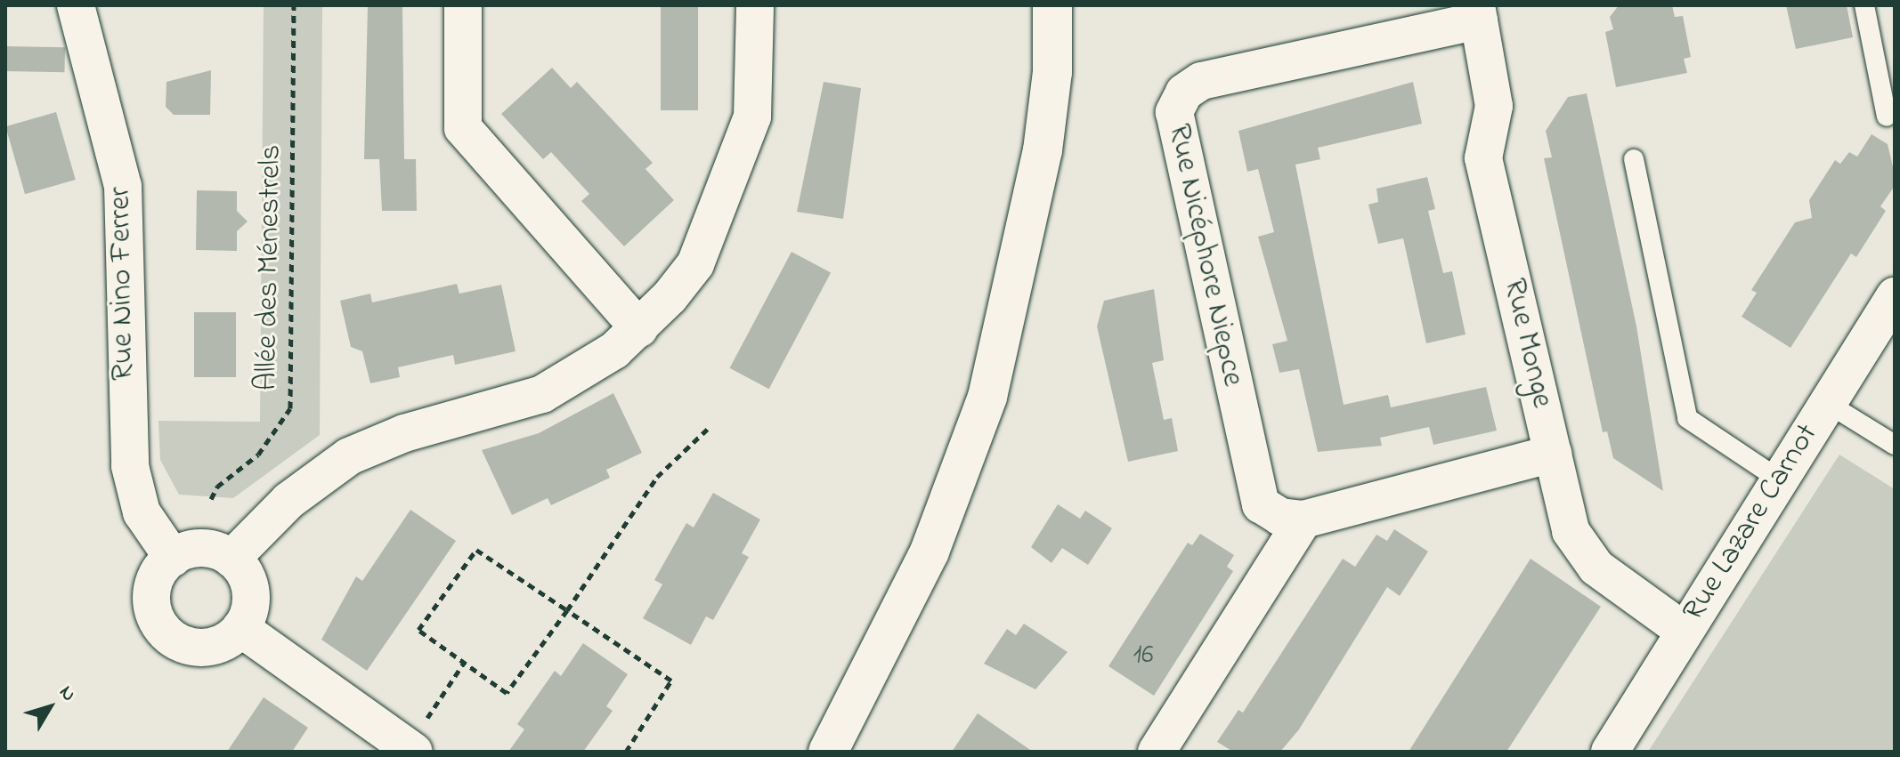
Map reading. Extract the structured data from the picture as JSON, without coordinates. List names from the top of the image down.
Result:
{
  "streets": {
    "street": [
      "Rue Nicéphore Niepce",
      "Rue Nino Ferrer",
      "Rue Monge",
      "Rue Lazare Carnot"
    ],
    "path": ["Allée des Ménestrels"]
  },
  "crossings": [
    ["Rue Nicéphore Niepce", "Rue Monge"],
    ["Rue Monge", "Rue Lazare Carnot"]
  ],
  "house_numbers": ["16"],
  "north": "top right"
}
